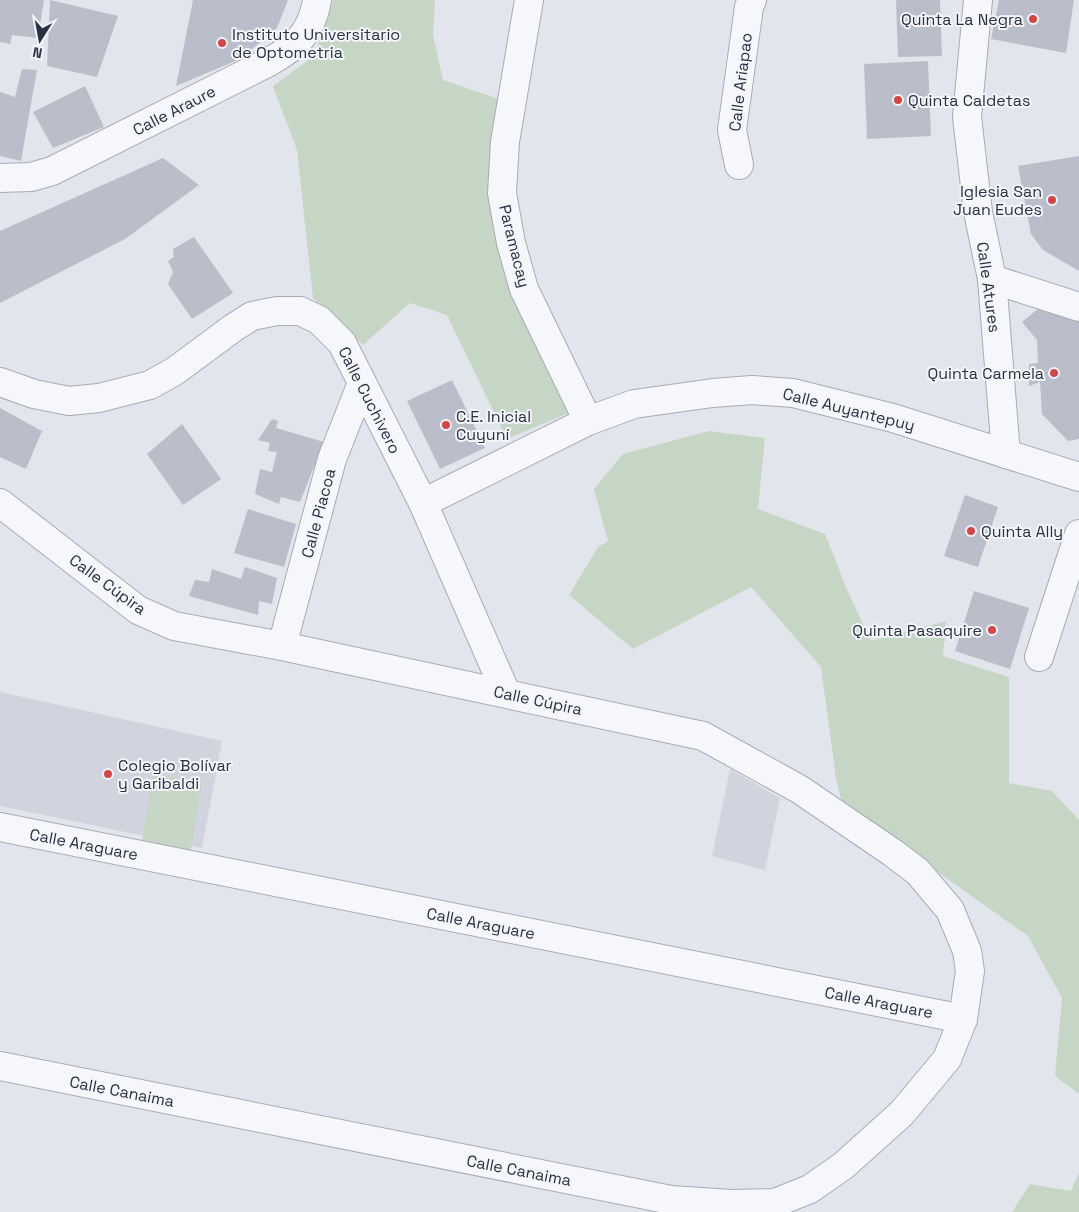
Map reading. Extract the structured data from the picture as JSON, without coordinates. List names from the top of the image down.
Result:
{
  "streets": {
    "street": [
      "Calle Ariapao",
      "Calle Araure",
      "Paramacay",
      "Calle Atures",
      "Calle Cuchivero",
      "Calle Auyantepuy",
      "Calle Piacoa",
      "Calle Cúpira",
      "Calle Araguare",
      "Calle Canaima"
    ]
  },
  "crossings": [
    ["Paramacay", "Calle Auyantepuy"],
    ["Calle Atures", "Calle Auyantepuy"],
    ["Calle Cuchivero", "Calle Auyantepuy"],
    ["Calle Cuchivero", "Calle Piacoa"],
    ["Calle Cuchivero", "Calle Cúpira"],
    ["Calle Piacoa", "Calle Cúpira"],
    ["Calle Cúpira", "Calle Araguare"],
    ["Calle Cúpira", "Calle Canaima"],
    ["Calle Araguare", "Calle Canaima"]
  ],
  "places": [
    "Quinta La Negra",
    "Instituto Universitario de Optometria",
    "Quinta Caldetas",
    "Iglesia San Juan Eudes",
    "Quinta Carmela",
    "C.E. Inicial Cuyuní",
    "Quinta Ally",
    "Quinta Pasaquire",
    "Colegio Bolívar y Garibaldi"
  ],
  "north": "bottom"
}
